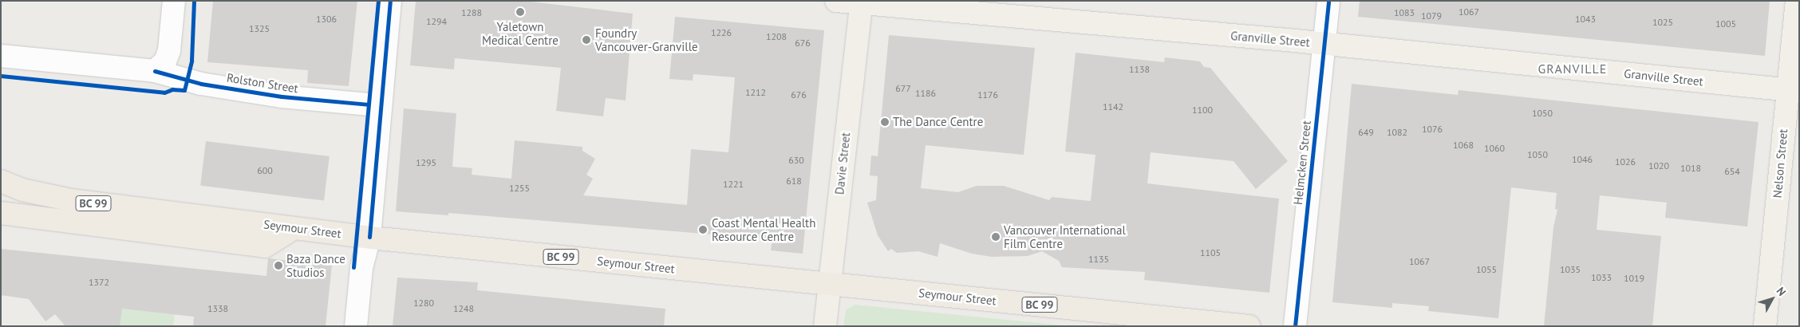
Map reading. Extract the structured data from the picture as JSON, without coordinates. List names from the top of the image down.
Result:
{
  "streets": {
    "highway": ["BC 99", "Seymour Street"],
    "main road": ["Granville Street", "Davie Street", "Nelson Street"],
    "street": ["Rolston Street", "Helmcken Street"]
  },
  "crossings": [
    ["Granville Street", "Helmcken Street"],
    ["Granville Street", "Davie Street"],
    ["Granville Street", "Nelson Street"],
    ["Davie Street", "Seymour Street"]
  ],
  "districts": ["GRANVILLE"],
  "places": [
    "Yaletown Medical Centre",
    "Foundry Vancouver-Granville",
    "The Dance Centre",
    "Coast Mental Health Resource Centre",
    "Vancouver International Film Centre",
    "Baza Dance Studios"
  ],
  "house_numbers": [
    "1067",
    "1288",
    "1083",
    "1079",
    "1306",
    "1043",
    "1294",
    "1025",
    "1005",
    "1325",
    "1226",
    "1208",
    "676",
    "1138",
    "677",
    "1212",
    "1186",
    "676",
    "1176",
    "1142",
    "1100",
    "1050",
    "1076",
    "649",
    "1082",
    "1068",
    "1060",
    "1050",
    "1046",
    "630",
    "1026",
    "1295",
    "1020",
    "1018",
    "600",
    "654",
    "618",
    "1221",
    "1255",
    "1105",
    "1135",
    "1067",
    "1055",
    "1035",
    "1033",
    "1019",
    "1372",
    "1280",
    "1338",
    "1248"
  ],
  "north": "top right"
}
